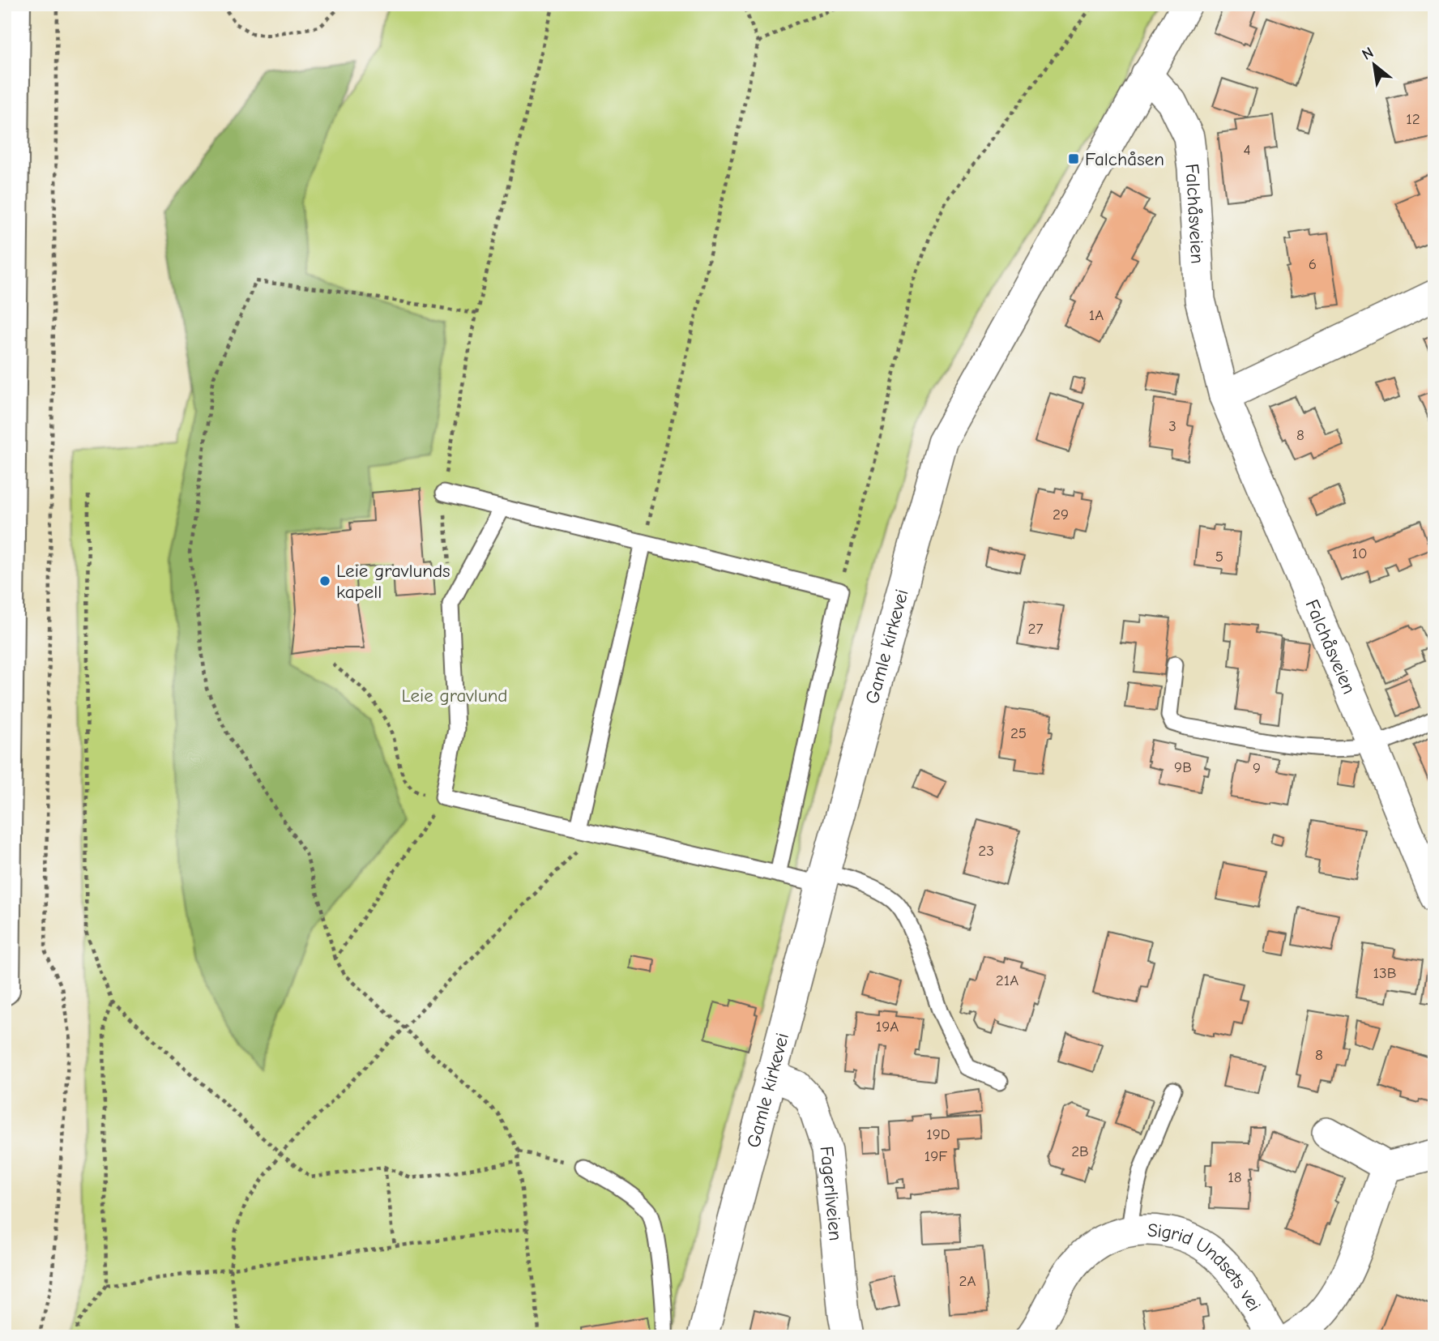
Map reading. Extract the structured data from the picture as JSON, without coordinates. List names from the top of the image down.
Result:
{
  "streets": {
    "street": [
      "Falchåsveien",
      "Gamle kirkevei",
      "Fagerliveien",
      "Sigrid Undsets vei"
    ]
  },
  "crossings": [
    ["Falchåsveien", "Gamle kirkevei"],
    ["Gamle kirkevei", "Fagerliveien"]
  ],
  "parks": ["Leie gravlund"],
  "places": {
    "transit": ["Falchåsen"],
    "other": ["Leie gravlunds kapell"]
  },
  "house_numbers": [
    "12",
    "4",
    "6",
    "1A",
    "3",
    "8",
    "29",
    "10",
    "5",
    "27",
    "25",
    "9B",
    "9",
    "23",
    "13B",
    "21A",
    "19A",
    "8",
    "19D",
    "2B",
    "19F",
    "18",
    "2A"
  ],
  "north": "top left"
}
